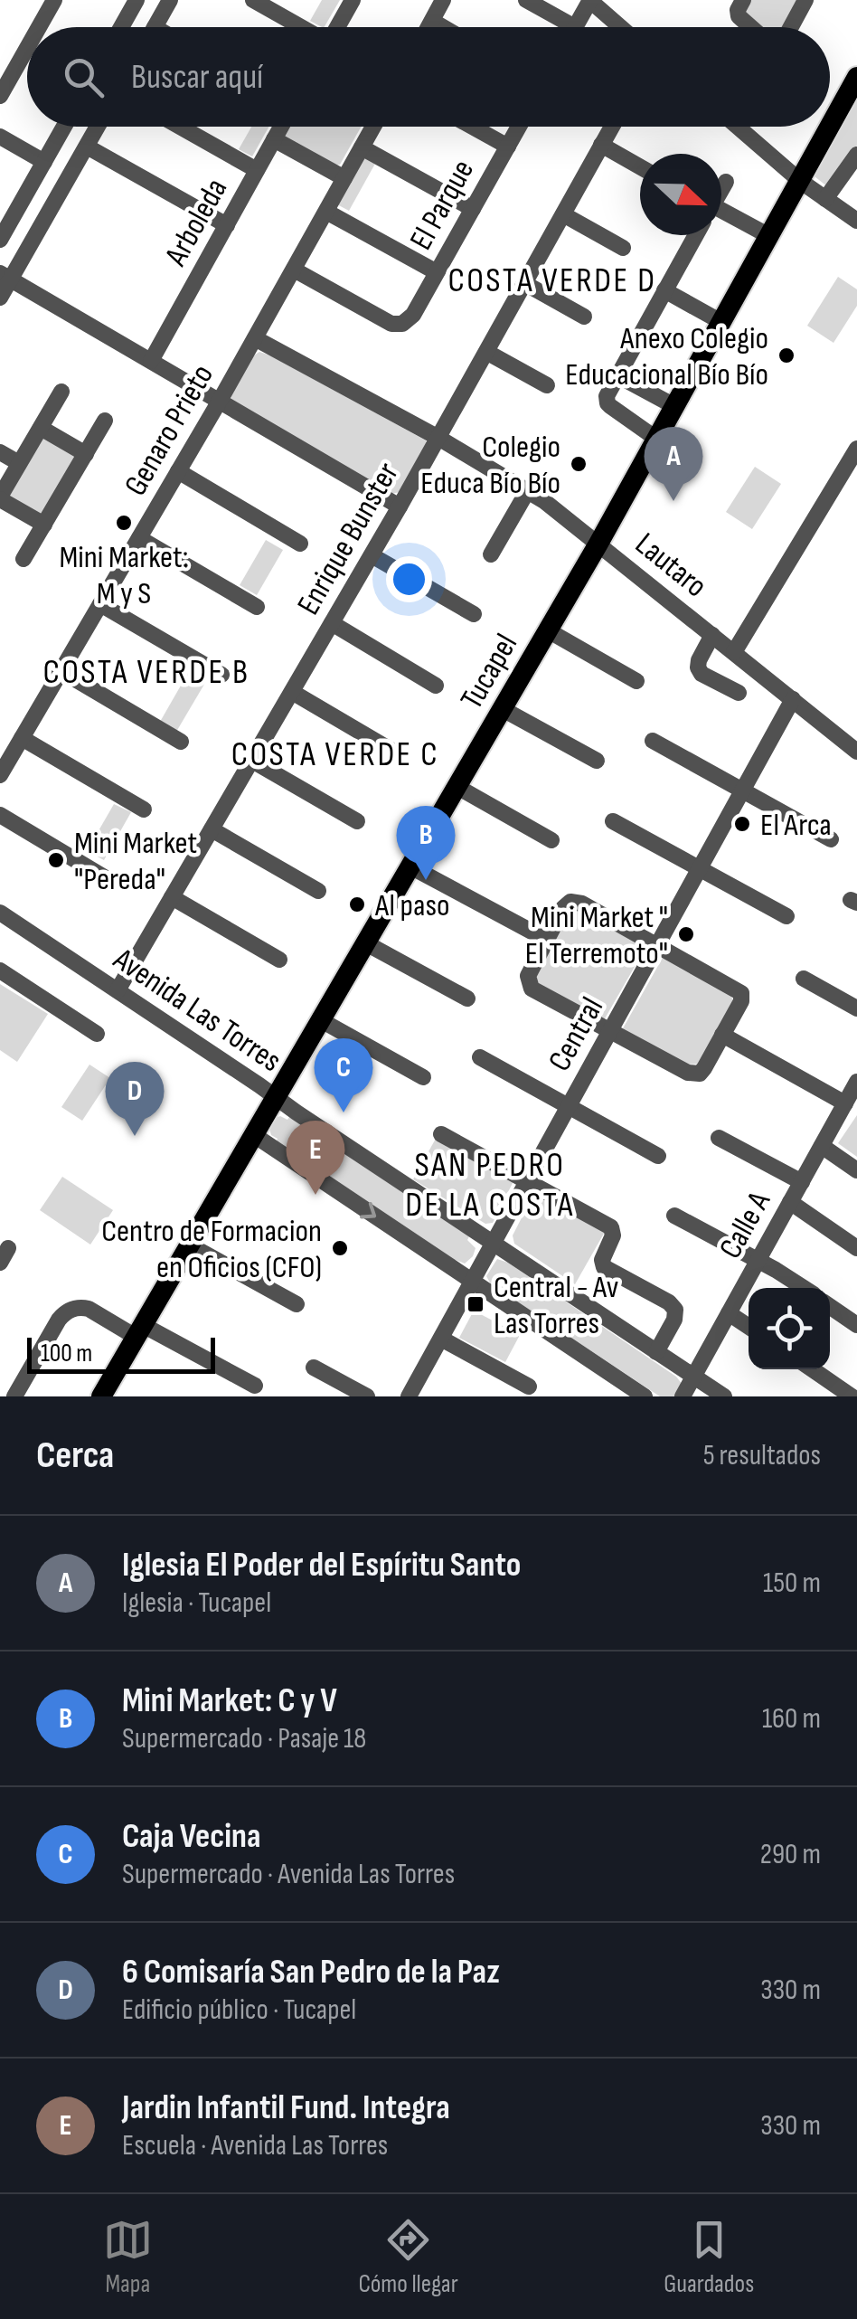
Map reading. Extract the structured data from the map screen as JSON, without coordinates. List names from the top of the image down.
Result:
{
  "streets": {
    "main road": ["Tucapel"],
    "street": [
      "El Parque",
      "Arboleda",
      "Genaro Prieto",
      "Enrique Bunster",
      "Lautaro",
      "Avenida Las Torres",
      "Central",
      "Calle A"
    ]
  },
  "crossings": [
    ["El Parque", "Genaro Prieto"],
    ["Genaro Prieto", "Lautaro"],
    ["Enrique Bunster", "Lautaro"],
    ["Enrique Bunster", "Avenida Las Torres"],
    ["Lautaro", "Tucapel"],
    ["Lautaro", "Central"],
    ["Tucapel", "Avenida Las Torres"],
    ["Avenida Las Torres", "Central"],
    ["Avenida Las Torres", "Calle A"]
  ],
  "districts": [
    "COSTA VERDE D",
    "COSTA VERDE B",
    "COSTA VERDE C",
    "SAN PEDRO DE LA COSTA"
  ],
  "places": {
    "other": [
      "Anexo Colegio Educacional Bío Bío",
      "Colegio Educa Bío Bío",
      "Mini Market: M y S",
      "El Arca",
      "Mini Market \"Pereda\"",
      "Al paso",
      "Mini Market \" El Terremoto\"",
      "Centro de Formacion en Oficios (CFO)"
    ],
    "transit": ["Central - Av Las Torres"]
  },
  "scale_bar": "100 m",
  "north": "right",
  "page": {
    "search": "Buscar aquí",
    "pins": [
      "A",
      "B",
      "C",
      "D",
      "E"
    ],
    "scale": "100 m",
    "heading": ["Cerca", "5 resultados"],
    "list": [
      {
        "mark": "A",
        "name": "Iglesia El Poder del Espíritu Santo",
        "note": "Iglesia · Tucapel",
        "value": "150 m"
      },
      {
        "mark": "B",
        "name": "Mini Market: C y V",
        "note": "Supermercado · Pasaje 18",
        "value": "160 m"
      },
      {
        "mark": "C",
        "name": "Caja Vecina",
        "note": "Supermercado · Avenida Las Torres",
        "value": "290 m"
      },
      {
        "mark": "D",
        "name": "6 Comisaría San Pedro de la Paz",
        "note": "Edificio público · Tucapel",
        "value": "330 m"
      },
      {
        "mark": "E",
        "name": "Jardin Infantil Fund. Integra",
        "note": "Escuela · Avenida Las Torres",
        "value": "330 m"
      }
    ],
    "nav": ["Mapa", "Cómo llegar", "Guardados"]
  }
}
